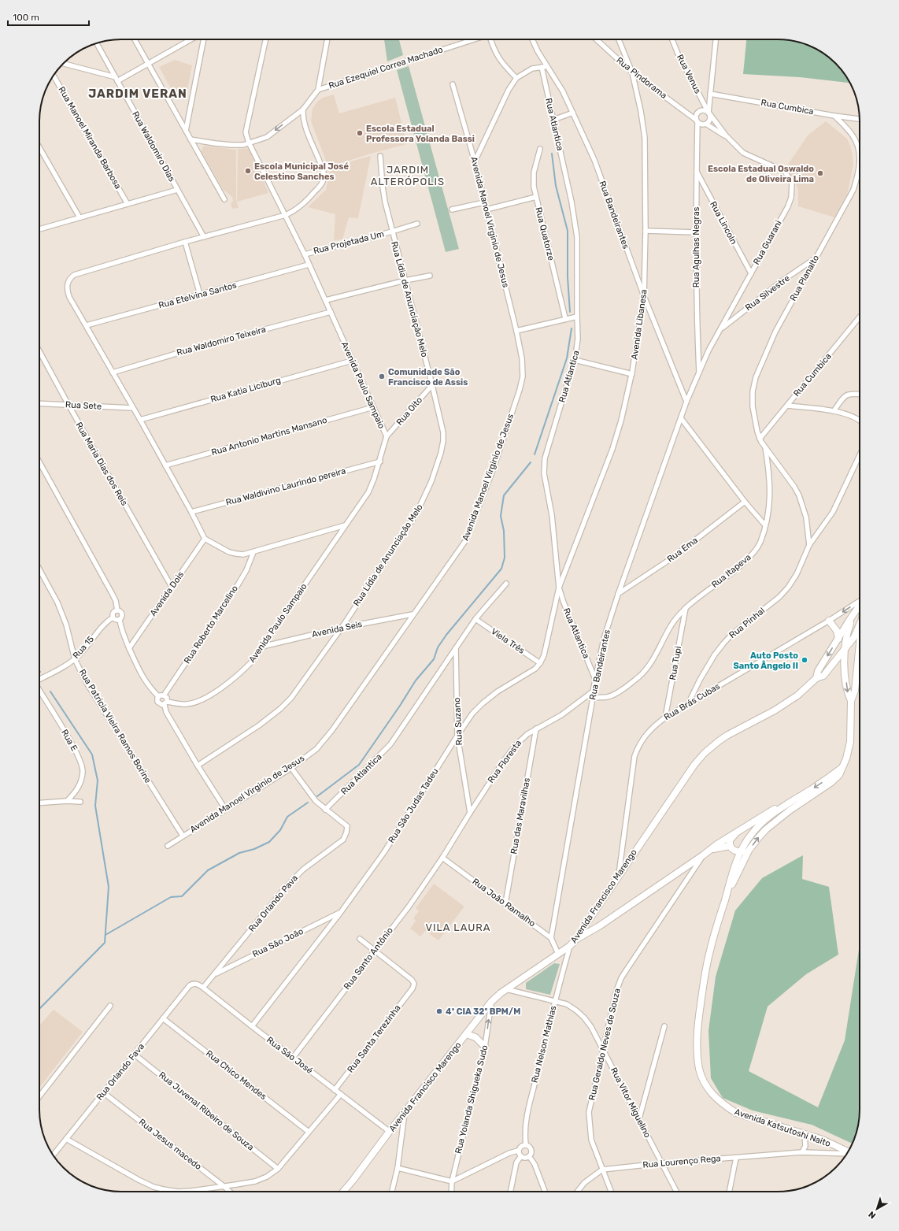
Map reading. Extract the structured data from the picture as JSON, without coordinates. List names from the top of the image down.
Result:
{
  "streets": {
    "main road": ["Avenida Francisco Marengo", "Avenida Katsutoshi Naito"],
    "street": [
      "Rua Ezequiel Correa Machado",
      "Rua Venus",
      "Rua Pindorama",
      "Rua Cumbica",
      "Rua Atlantica",
      "Rua Manoel Miranda Barbosa",
      "Rua Waldomiro Dias",
      "Rua Bandeirantes",
      "Avenida Manoel Virginio de Jesus",
      "Rua Lincoln",
      "Rua Quatorze",
      "Rua Projetada Um",
      "Rua Guarani",
      "Rua Agulhas Negras",
      "Rua Planalto",
      "Rua Silvestre",
      "Rua Etelvina Santos",
      "Rua Lídia de Anunciação Melo",
      "Avenida Libanesa",
      "Rua Waldomiro Teixeira",
      "Avenida Paulo Sampaio",
      "Rua Katia Liciburg",
      "Rua Sete",
      "Rua Oito",
      "Rua Antonio Martins Mansano",
      "Rua Maria Dias dos Reis",
      "Rua Waldivino Laurindo pereira",
      "Rua Ema",
      "Rua Itapeva",
      "Avenida Dois",
      "Rua Pinhal",
      "Rua Roberto Marcelino",
      "Avenida Seis",
      "Viela Três",
      "Rua 15",
      "Rua Tupi",
      "Rua Brás Cubas",
      "Rua Suzano",
      "Rua Patricia Vieira Ramos Borine",
      "Rua E",
      "Rua Floresta",
      "Rua São Judas Tadeu",
      "Rua das Maravilhas",
      "Rua João Ramalho",
      "Rua Orlando Pava",
      "Rua São João",
      "Rua Santo Antônio",
      "Rua Santa Terezinha",
      "Rua Nelson Mathias",
      "Rua Geraldo Neves de Souza",
      "Rua São José",
      "Rua Orlando Fava",
      "Rua Chico Mendes",
      "Rua Yolanda Shigueka Sudo",
      "Rua Vitor Miguelino",
      "Rua Juvenal Ribeiro de Souza",
      "Rua Jesus macedo",
      "Rua Lourenço Rega"
    ]
  },
  "crossings": [
    ["Rua Venus", "Rua Pindorama"],
    ["Rua Venus", "Rua Guarani"],
    ["Rua Venus", "Rua Agulhas Negras"],
    ["Rua Pindorama", "Rua Guarani"],
    ["Rua Pindorama", "Rua Agulhas Negras"],
    ["Rua Pindorama", "Avenida Libanesa"],
    ["Rua Cumbica", "Rua Planalto"],
    ["Rua Atlantica", "Rua Bandeirantes"],
    ["Rua Atlantica", "Avenida Libanesa"],
    ["Rua Atlantica", "Viela Três"],
    ["Rua Atlantica", "Rua Suzano"],
    ["Rua Atlantica", "Rua Orlando Pava"],
    ["Rua Bandeirantes", "Rua Guarani"],
    ["Rua Bandeirantes", "Rua Agulhas Negras"],
    ["Rua Bandeirantes", "Avenida Libanesa"],
    ["Rua Bandeirantes", "Rua Ema"],
    ["Rua Bandeirantes", "Rua Itapeva"],
    ["Rua Bandeirantes", "Rua Floresta"],
    ["Rua Bandeirantes", "Rua João Ramalho"],
    ["Avenida Manoel Virginio de Jesus", "Avenida Seis"],
    ["Avenida Manoel Virginio de Jesus", "Rua Patricia Vieira Ramos Borine"],
    ["Rua Lincoln", "Rua Guarani"],
    ["Rua Lincoln", "Rua Agulhas Negras"],
    ["Rua Projetada Um", "Rua Lídia de Anunciação Melo"],
    ["Rua Projetada Um", "Avenida Paulo Sampaio"],
    ["Rua Guarani", "Rua Agulhas Negras"],
    ["Rua Guarani", "Rua Silvestre"],
    ["Rua Planalto", "Rua Silvestre"],
    ["Rua Planalto", "Rua Itapeva"],
    ["Rua Etelvina Santos", "Avenida Paulo Sampaio"],
    ["Rua Lídia de Anunciação Melo", "Rua Oito"],
    ["Rua Lídia de Anunciação Melo", "Avenida Seis"],
    ["Rua Waldomiro Teixeira", "Avenida Paulo Sampaio"],
    ["Avenida Paulo Sampaio", "Rua Katia Liciburg"],
    ["Avenida Paulo Sampaio", "Rua Oito"],
    ["Avenida Paulo Sampaio", "Rua Antonio Martins Mansano"],
    ["Avenida Paulo Sampaio", "Rua Waldivino Laurindo pereira"],
    ["Avenida Paulo Sampaio", "Rua Roberto Marcelino"],
    ["Avenida Paulo Sampaio", "Avenida Seis"],
    ["Rua Sete", "Rua Maria Dias dos Reis"],
    ["Rua Maria Dias dos Reis", "Avenida Dois"],
    ["Rua Itapeva", "Rua Tupi"],
    ["Rua Pinhal", "Rua Brás Cubas"],
    ["Viela Três", "Rua São Judas Tadeu"],
    ["Rua 15", "Rua Patricia Vieira Ramos Borine"],
    ["Rua Tupi", "Rua Brás Cubas"],
    ["Rua Brás Cubas", "Avenida Francisco Marengo"],
    ["Rua Suzano", "Rua Floresta"],
    ["Rua Suzano", "Rua São Judas Tadeu"],
    ["Rua Floresta", "Rua das Maravilhas"],
    ["Rua Floresta", "Rua João Ramalho"],
    ["Rua Floresta", "Rua Santo Antônio"],
    ["Rua São Judas Tadeu", "Rua São João"],
    ["Rua São Judas Tadeu", "Rua São José"],
    ["Rua das Maravilhas", "Rua João Ramalho"],
    ["Avenida Francisco Marengo", "Rua Nelson Mathias"],
    ["Avenida Francisco Marengo", "Rua São José"],
    ["Avenida Francisco Marengo", "Rua Yolanda Shigueka Sudo"],
    ["Avenida Francisco Marengo", "Rua Vitor Miguelino"],
    ["Rua João Ramalho", "Rua Santo Antônio"],
    ["Rua Orlando Pava", "Rua São João"],
    ["Rua Orlando Pava", "Rua São José"],
    ["Rua Santo Antônio", "Rua Santa Terezinha"],
    ["Rua Santo Antônio", "Rua São José"],
    ["Rua Santa Terezinha", "Rua São José"],
    ["Rua Nelson Mathias", "Rua Vitor Miguelino"],
    ["Rua Geraldo Neves de Souza", "Rua Vitor Miguelino"],
    ["Rua Geraldo Neves de Souza", "Rua Lourenço Rega"],
    ["Rua São José", "Rua Orlando Fava"],
    ["Rua Orlando Fava", "Rua Chico Mendes"],
    ["Rua Orlando Fava", "Rua Juvenal Ribeiro de Souza"],
    ["Rua Orlando Fava", "Rua Jesus macedo"],
    ["Rua Vitor Miguelino", "Rua Lourenço Rega"]
  ],
  "districts": ["JARDIM VERAN", "JARDIM ALTERÓPOLIS", "VILA LAURA"],
  "places": [
    "Escola Estadual Professora Yolanda Bassi",
    "Escola Municipal José Celestino Sanches",
    "Escola Estadual Oswaldo de Oliveira Lima",
    "Comunidade São Francisco de Assis",
    "Auto Posto Santo Ângelo II",
    "4ª CIA 32º BPM/M"
  ],
  "scale_bar": "100 m",
  "north": "bottom left"
}
